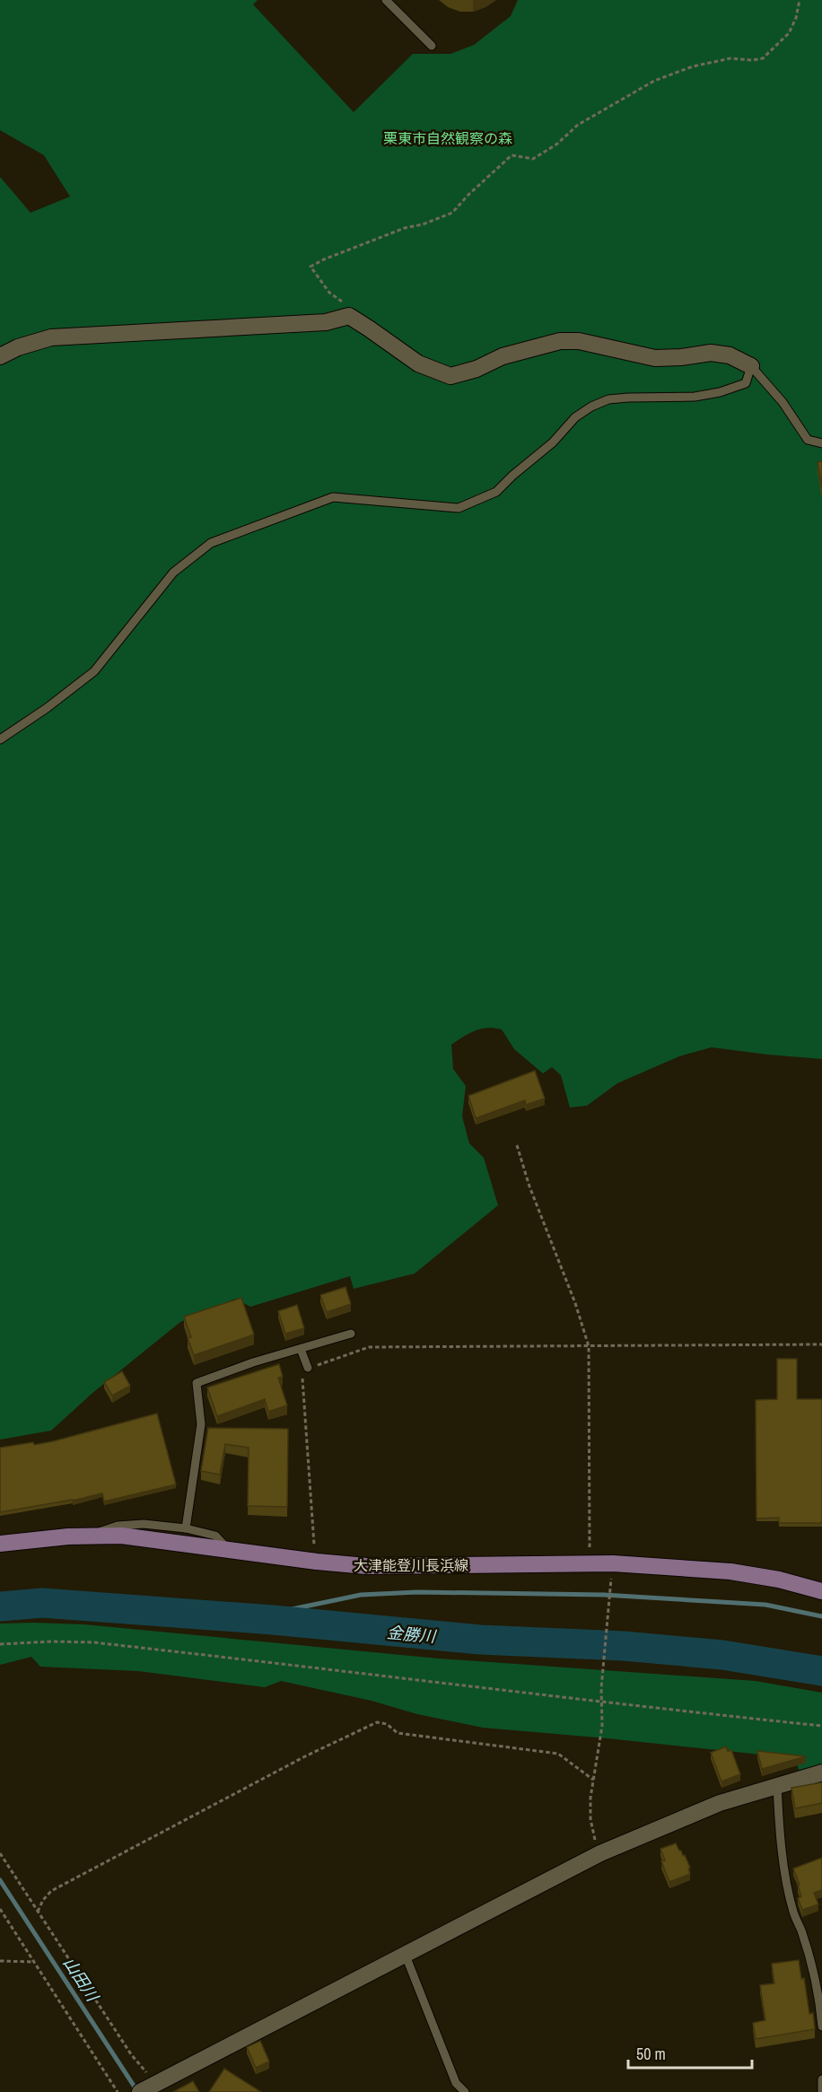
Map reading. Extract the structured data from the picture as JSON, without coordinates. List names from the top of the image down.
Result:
{
  "streets": {
    "main road": ["大津能登川長浜線"]
  },
  "water": ["金勝川", "山田川"],
  "parks": ["栗東市自然観察の森"],
  "scale_bar": "50 m"
}
